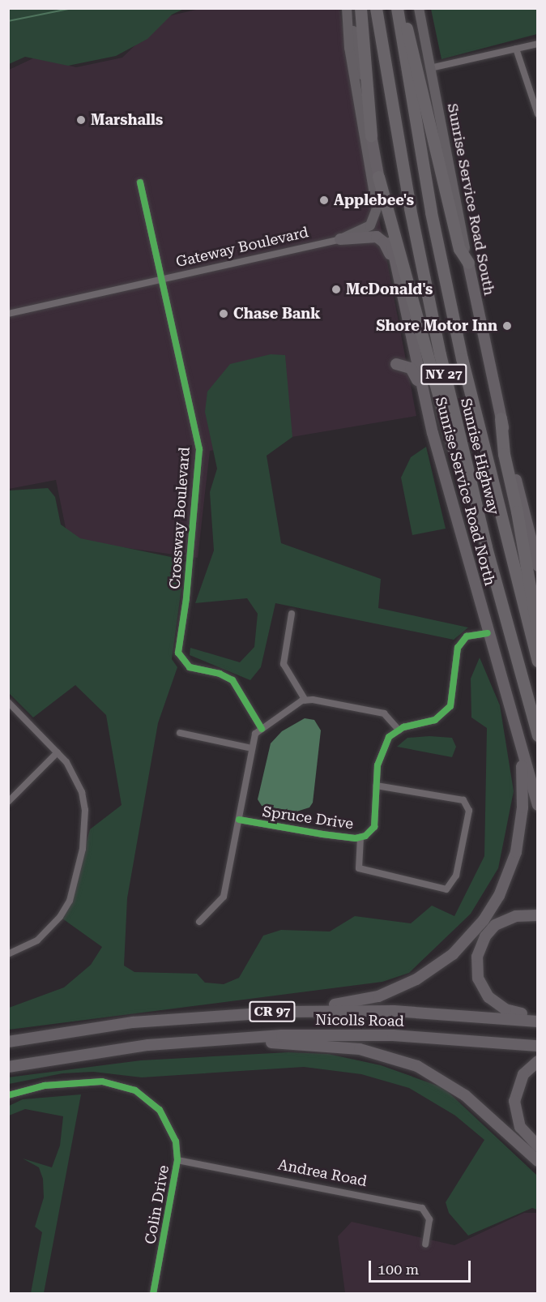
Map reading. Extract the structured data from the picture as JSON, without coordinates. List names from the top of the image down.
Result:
{
  "streets": {
    "highway": [
      "Sunrise Service Road South",
      "NY 27",
      "Sunrise Highway",
      "Sunrise Service Road North",
      "CR 97",
      "Nicolls Road"
    ],
    "street": [
      "Gateway Boulevard",
      "Crossway Boulevard",
      "Spruce Drive",
      "Andrea Road",
      "Colin Drive"
    ]
  },
  "crossings": [
    ["Gateway Boulevard", "Crossway Boulevard"],
    ["Crossway Boulevard", "Spruce Drive"],
    ["Andrea Road", "Colin Drive"]
  ],
  "places": [
    "Marshalls",
    "Applebee's",
    "McDonald's",
    "Chase Bank",
    "Shore Motor Inn"
  ],
  "scale_bar": "100 m"
}
